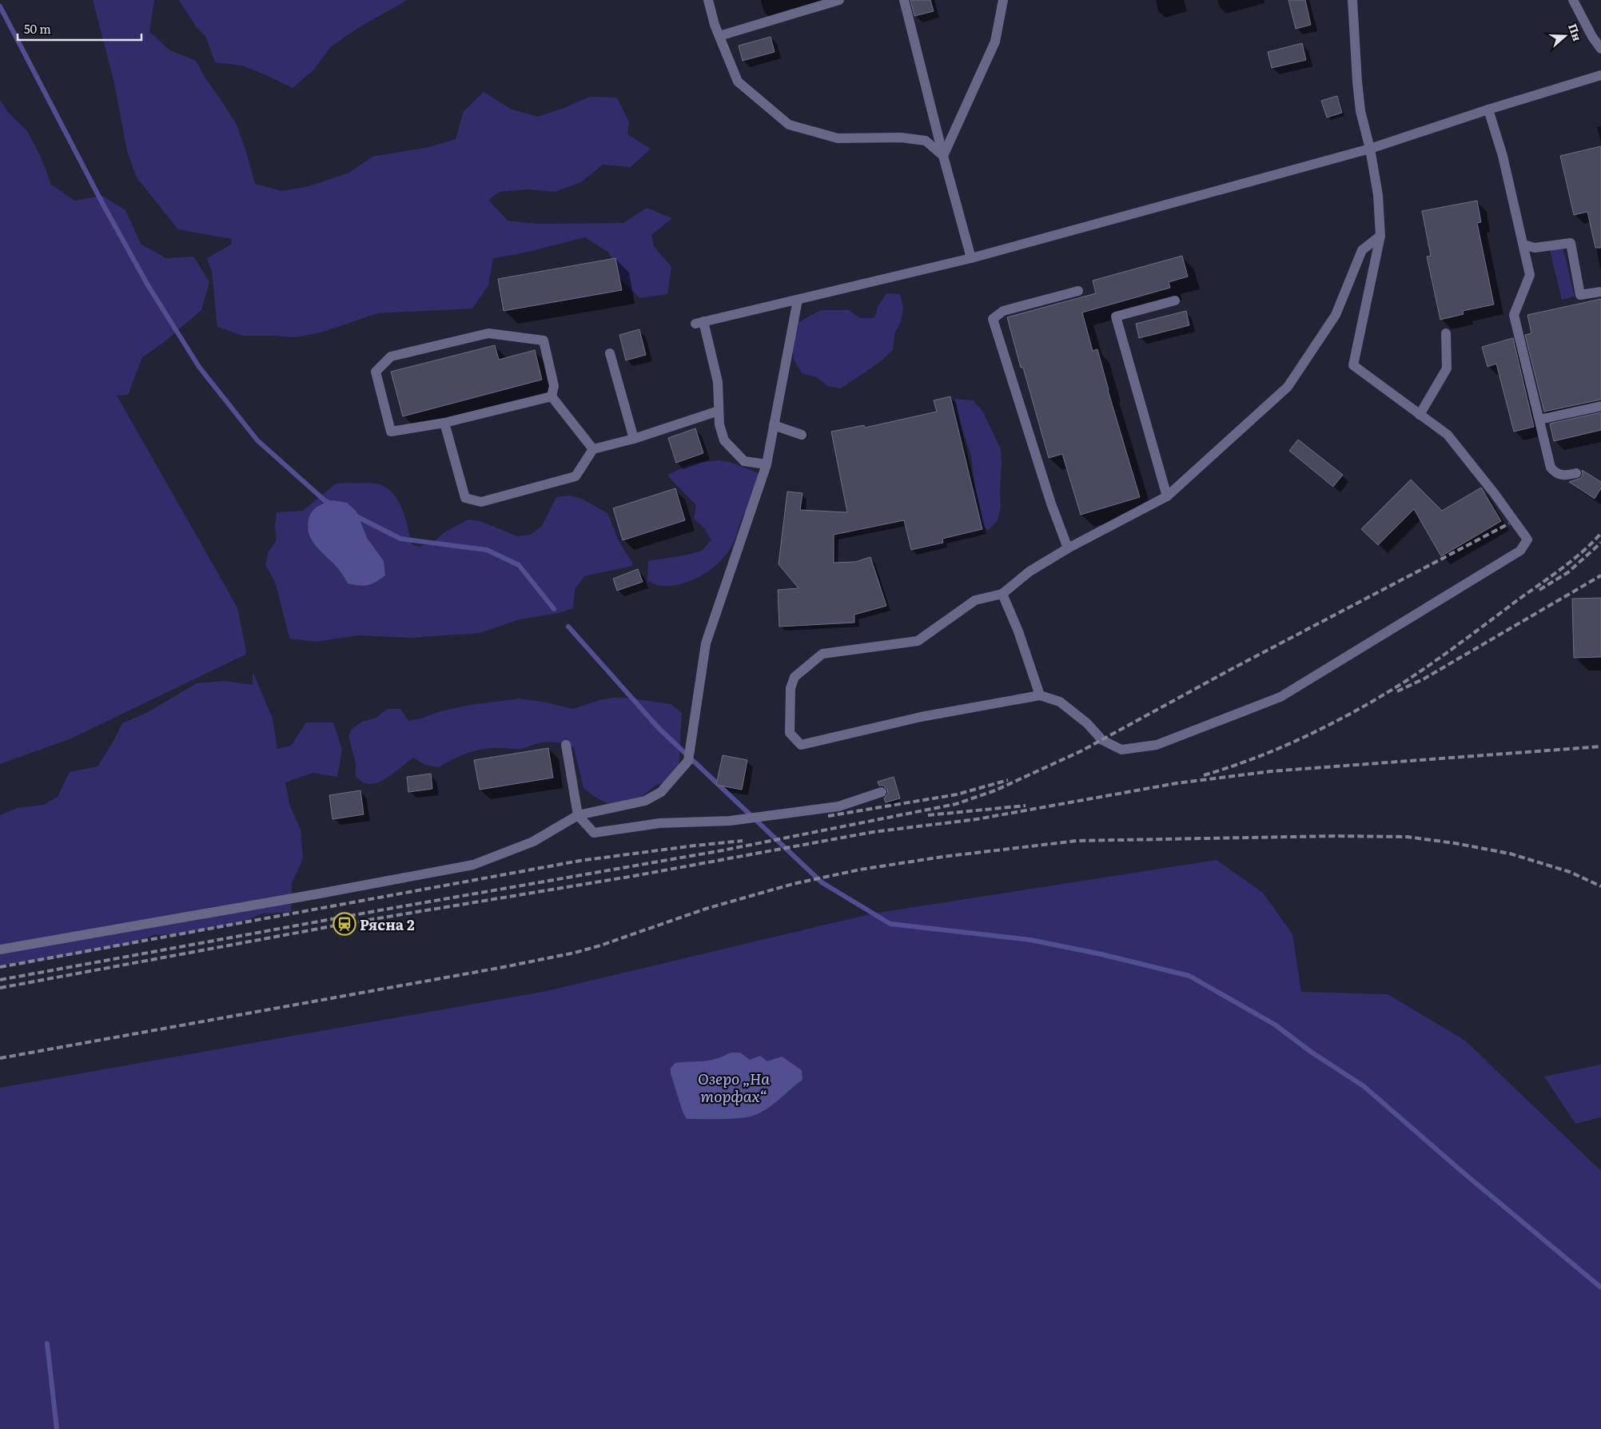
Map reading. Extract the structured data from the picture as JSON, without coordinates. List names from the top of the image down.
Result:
{
  "water": ["Озеро „На торфах“"],
  "places": {
    "station": ["Рясна 2"]
  },
  "scale_bar": "50 m",
  "north": "right"
}
